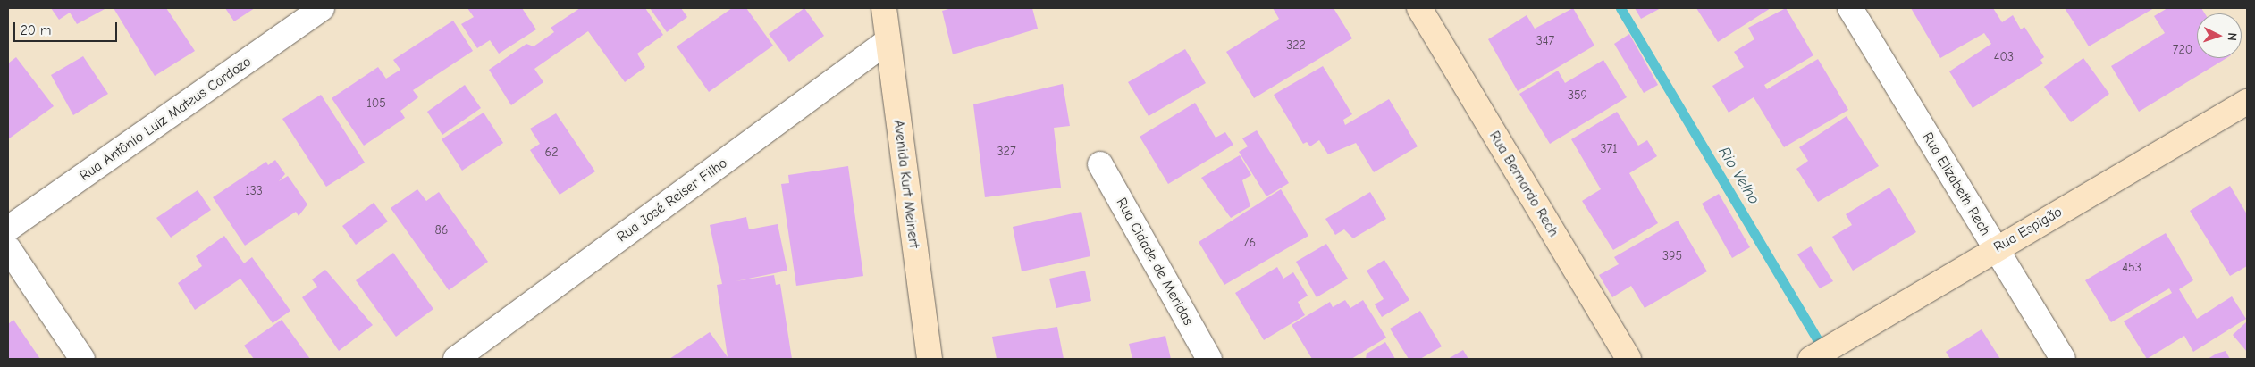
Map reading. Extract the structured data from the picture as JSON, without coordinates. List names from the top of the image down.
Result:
{
  "streets": {
    "main road": ["Avenida Kurt Meinert", "Rua Bernardo Rech", "Rua Espigão"],
    "street": [
      "Rua Antônio Luiz Mateus Cardozo",
      "Rua Elizabeth Rech",
      "Rua José Reiser Filho",
      "Rua Cidade de Meridas"
    ]
  },
  "crossings": [
    ["Avenida Kurt Meinert", "Rua José Reiser Filho"],
    ["Rua Elizabeth Rech", "Rua Espigão"]
  ],
  "water": ["Rio Velho"],
  "house_numbers": [
    "347",
    "322",
    "720",
    "403",
    "359",
    "105",
    "371",
    "327",
    "62",
    "133",
    "86",
    "76",
    "395",
    "453"
  ],
  "scale_bar": "20 m",
  "north": "right"
}
